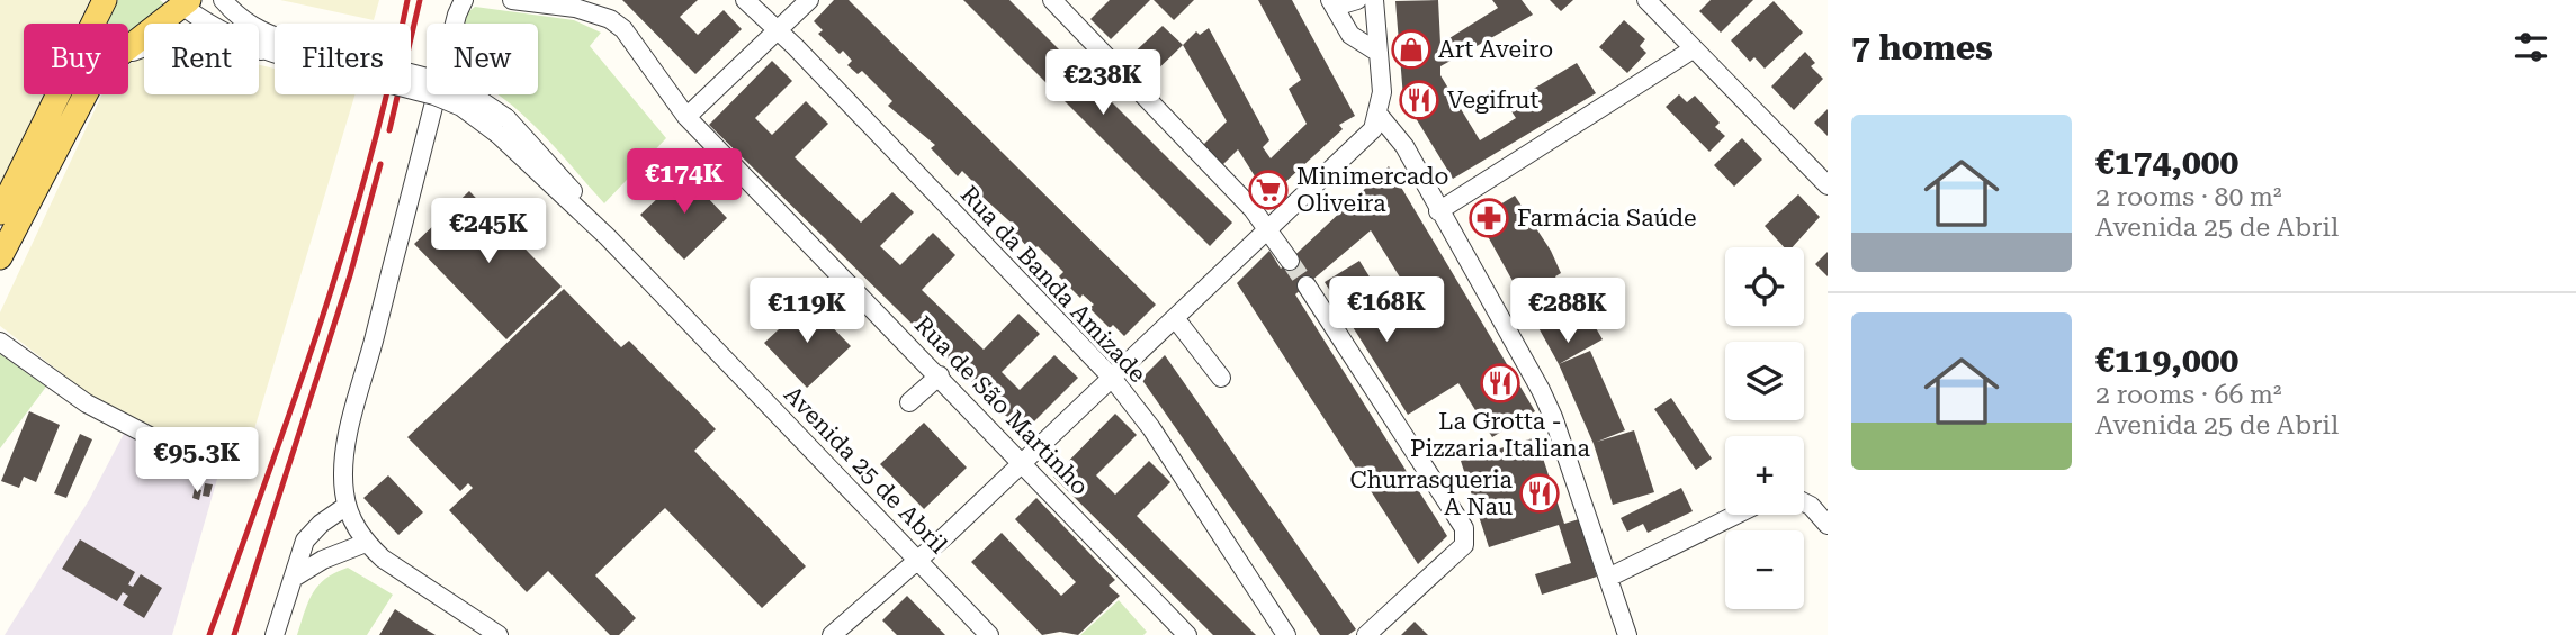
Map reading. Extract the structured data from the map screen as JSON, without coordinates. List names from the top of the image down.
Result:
{
  "streets": {
    "street": ["Rua da Banda Amizade", "Rua de São Martinho", "Avenida 25 de Abril"]
  },
  "places": {
    "shop": ["Art Aveiro"],
    "restaurant": ["Vegifrut", "La Grotta - Pizzaria Italiana", "Churrasqueria A Nau"],
    "supermarket": ["Minimercado Oliveira"],
    "pharmacy": ["Farmácia Saúde"]
  },
  "page": {
    "heading": "7 homes",
    "chip": [
      "Buy",
      "Rent",
      "Filters",
      "New"
    ],
    "price": [
      "€238K",
      "€174K",
      "€245K",
      "€168K",
      "€119K",
      "€288K",
      "€95.3K"
    ],
    "list": [
      {
        "name": "€174,000",
        "note": "2 rooms · 80 m² · Avenida 25 de Abril"
      },
      {
        "name": "€119,000",
        "note": "2 rooms · 66 m² · Avenida 25 de Abril"
      }
    ],
    "map_buttons": ["+", "−"]
  }
}
